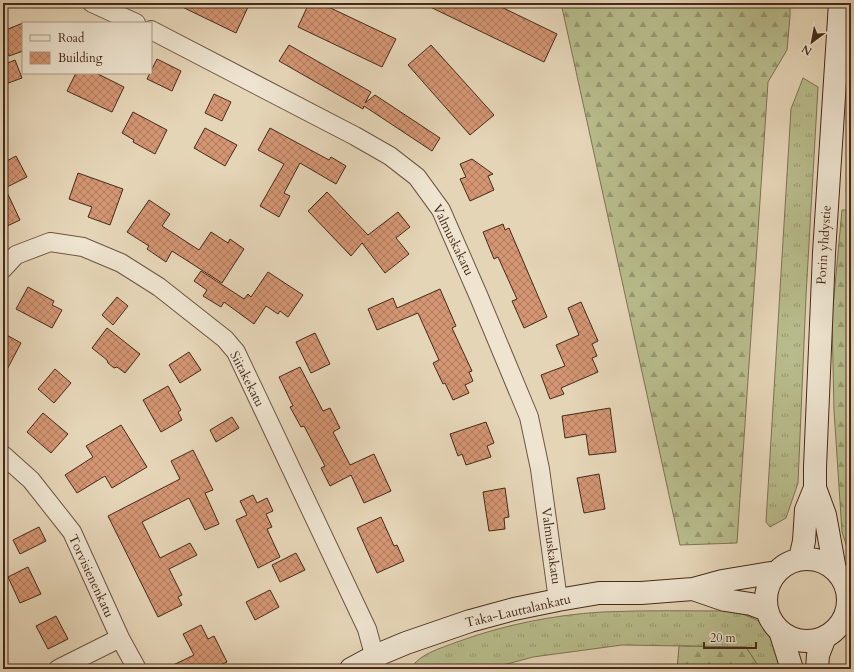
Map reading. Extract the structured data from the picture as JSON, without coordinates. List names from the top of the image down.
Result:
{
  "streets": {
    "main road": ["Porin yhdystie", "Taka-Lauttalankatu"],
    "street": ["Valmuskakatu", "Siitakekatu", "Torvisienenkatu"]
  },
  "crossings": [
    ["Valmuskakatu", "Taka-Lauttalankatu"],
    ["Porin yhdystie", "Taka-Lauttalankatu"],
    ["Siitakekatu", "Taka-Lauttalankatu"]
  ],
  "legend": ["Road", "Building"],
  "scale_bar": "20 m",
  "north": "bottom left"
}
